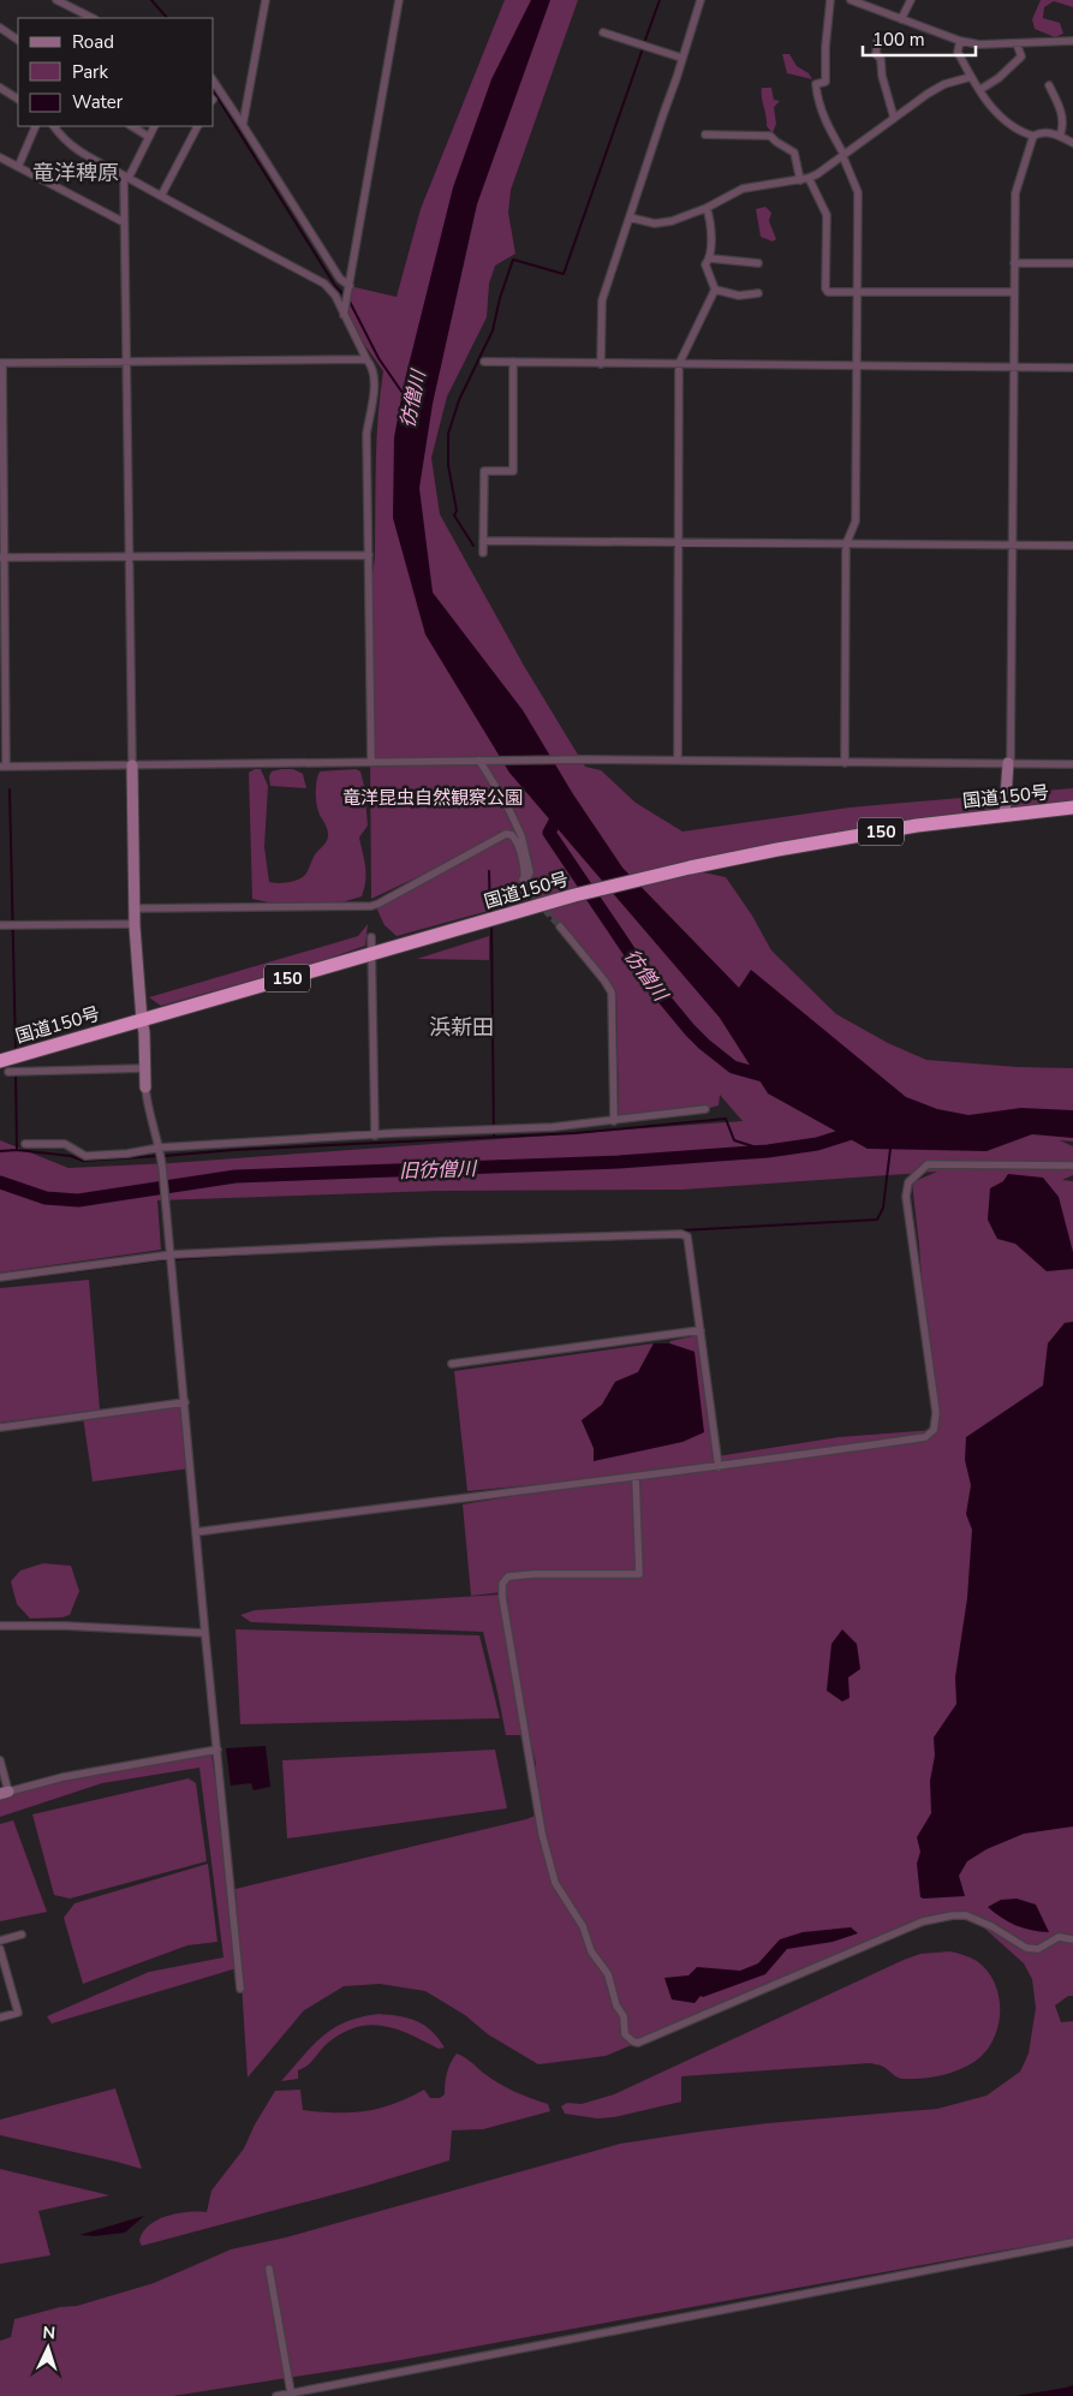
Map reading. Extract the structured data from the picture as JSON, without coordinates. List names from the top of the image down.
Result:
{
  "streets": {
    "highway": ["国道150号", "150"]
  },
  "districts": ["竜洋稗原", "浜新田"],
  "water": ["彷僧川", "旧彷僧川"],
  "parks": ["竜洋昆虫自然観察公園"],
  "legend": ["Road", "Park", "Water"],
  "scale_bar": "100 m",
  "north": "top"
}
